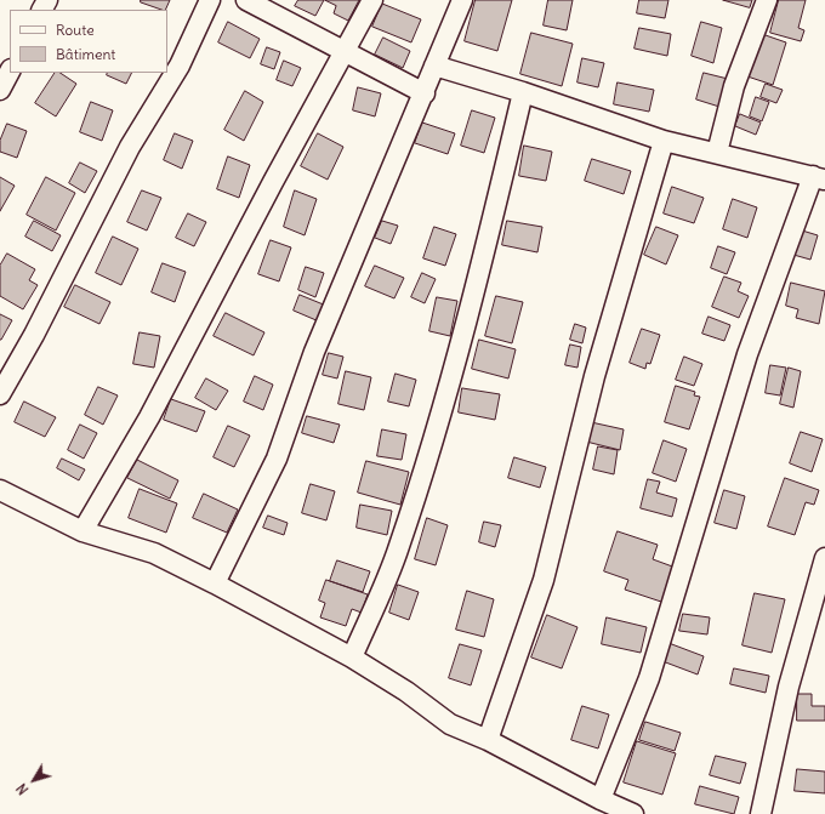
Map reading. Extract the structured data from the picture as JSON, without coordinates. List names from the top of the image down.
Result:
{
  "legend": ["Route", "Bâtiment"],
  "north": "bottom left"
}
